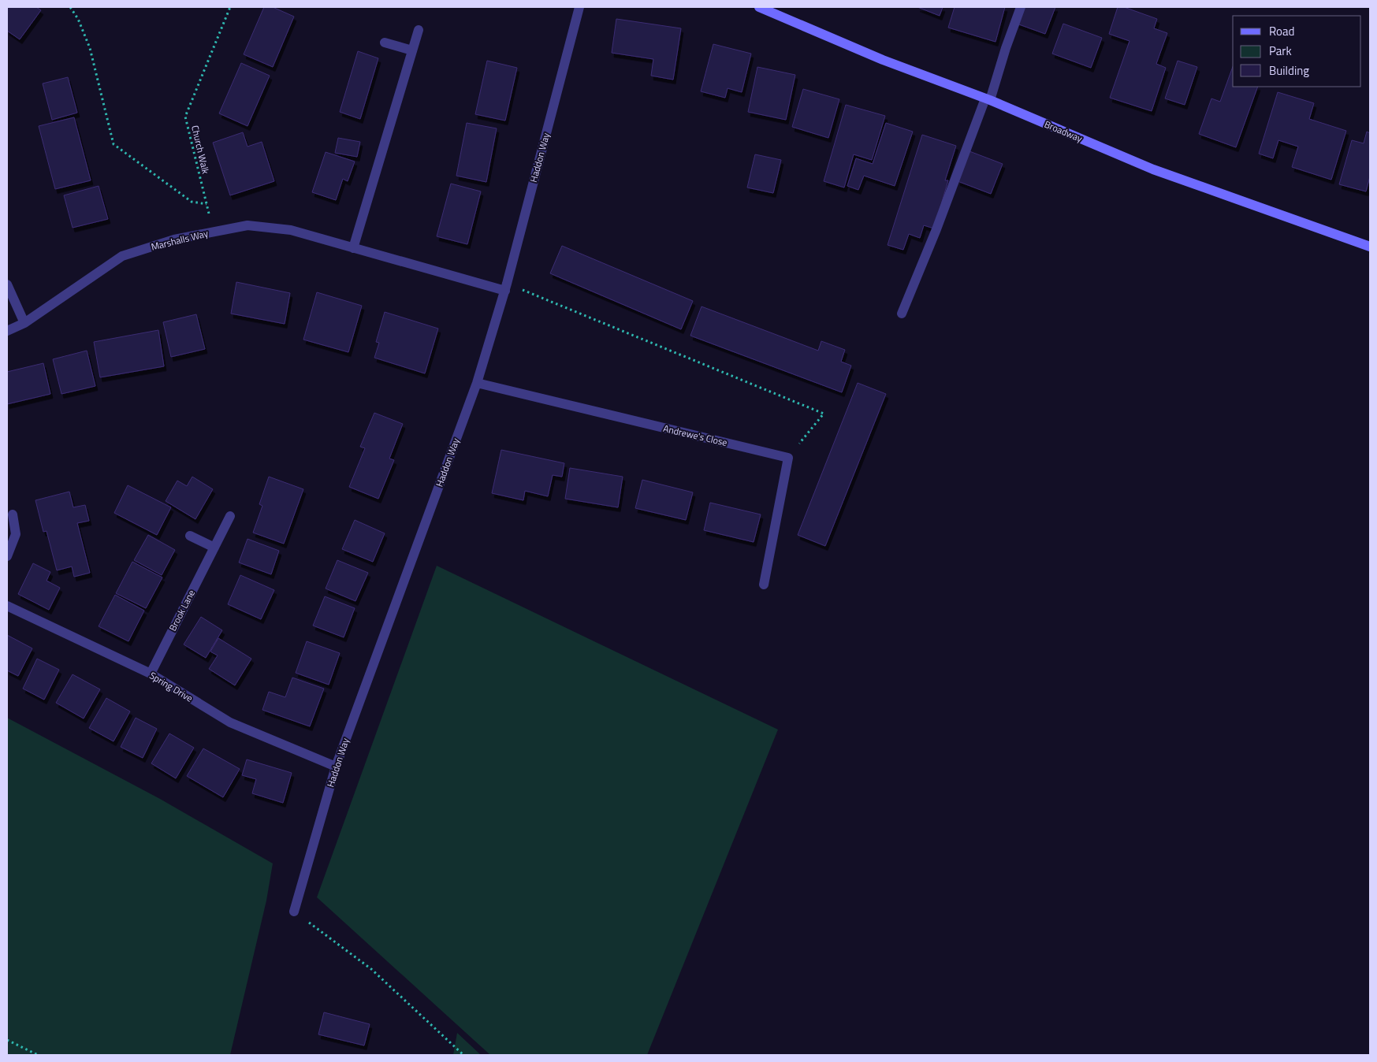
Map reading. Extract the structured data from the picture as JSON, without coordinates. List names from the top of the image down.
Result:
{
  "streets": {
    "main road": ["Broadway"],
    "street": [
      "Haddon Way",
      "Marshalls Way",
      "Andrewe's Close",
      "Brook Lane",
      "Spring Drive"
    ],
    "path": ["Church Walk"]
  },
  "crossings": [
    ["Church Walk", "Marshalls Way"],
    ["Haddon Way", "Marshalls Way"],
    ["Haddon Way", "Andrewe's Close"],
    ["Haddon Way", "Spring Drive"],
    ["Brook Lane", "Spring Drive"]
  ],
  "legend": ["Road", "Park", "Building"]
}
